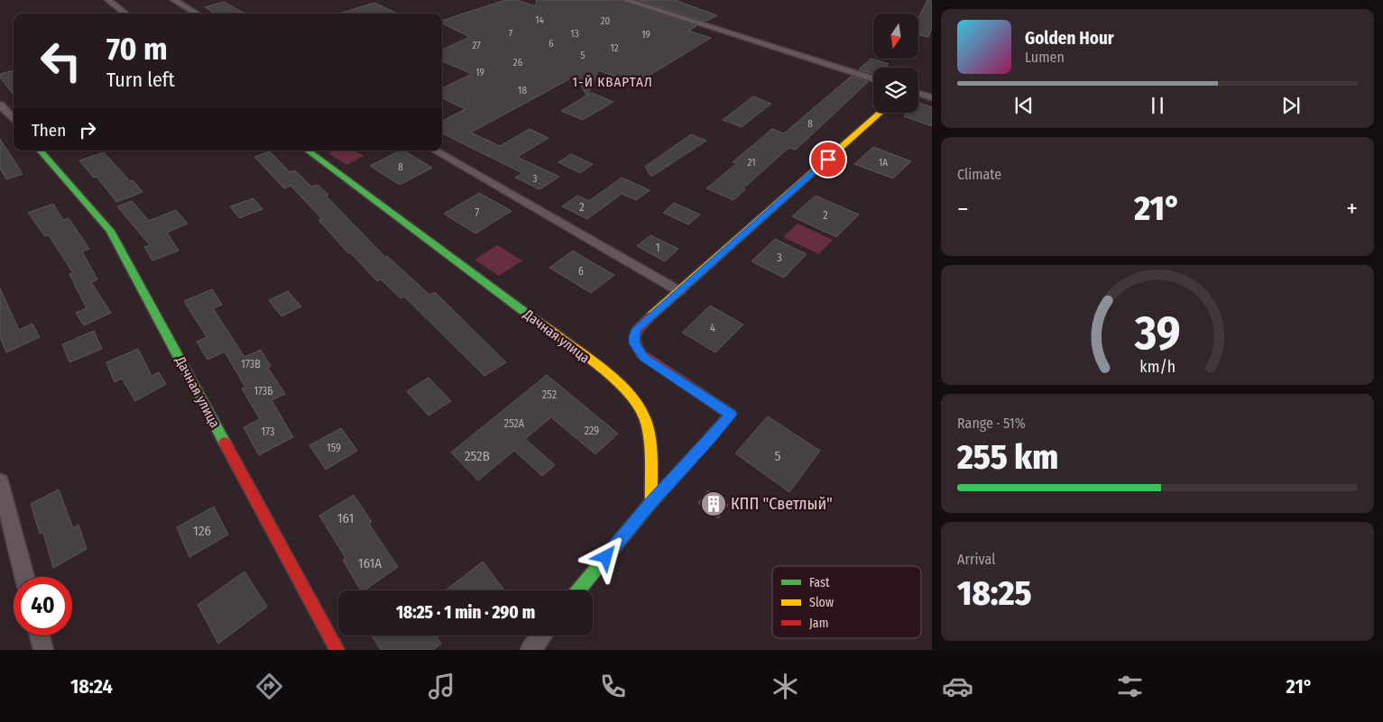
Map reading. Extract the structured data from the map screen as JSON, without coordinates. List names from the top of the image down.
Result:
{
  "streets": {
    "street": ["Дачная улица"]
  },
  "districts": ["1-Й КВАРТАЛ"],
  "places": {
    "building": ["КПП \"Светлый\""]
  },
  "house_numbers": [
    "14",
    "20",
    "7",
    "13",
    "19",
    "6",
    "27",
    "12",
    "5",
    "26",
    "19",
    "18",
    "8",
    "21",
    "1А",
    "8",
    "3",
    "2",
    "7",
    "2",
    "1",
    "3",
    "6",
    "4",
    "173В",
    "173Б",
    "252",
    "252А",
    "229",
    "173",
    "159",
    "252В",
    "5",
    "161",
    "126",
    "161А"
  ],
  "legend": ["Fast", "Slow", "Jam"],
  "north": "bottom",
  "page": {
    "turn": ["70 m", "Turn left"],
    "song": ["Golden Hour", "Lumen"],
    "then": "Then",
    "tile": [
      "Climate",
      ["Range · 51%", "255 km"],
      ["Arrival", "18:25"]
    ],
    "heat": ["−", "21°", "+"],
    "limit": "40",
    "trip": "18:25 · 1 min · 290 m",
    "tabs": ["18:24", "21°"],
    "gauge": ["39", "km/h"]
  }
}
